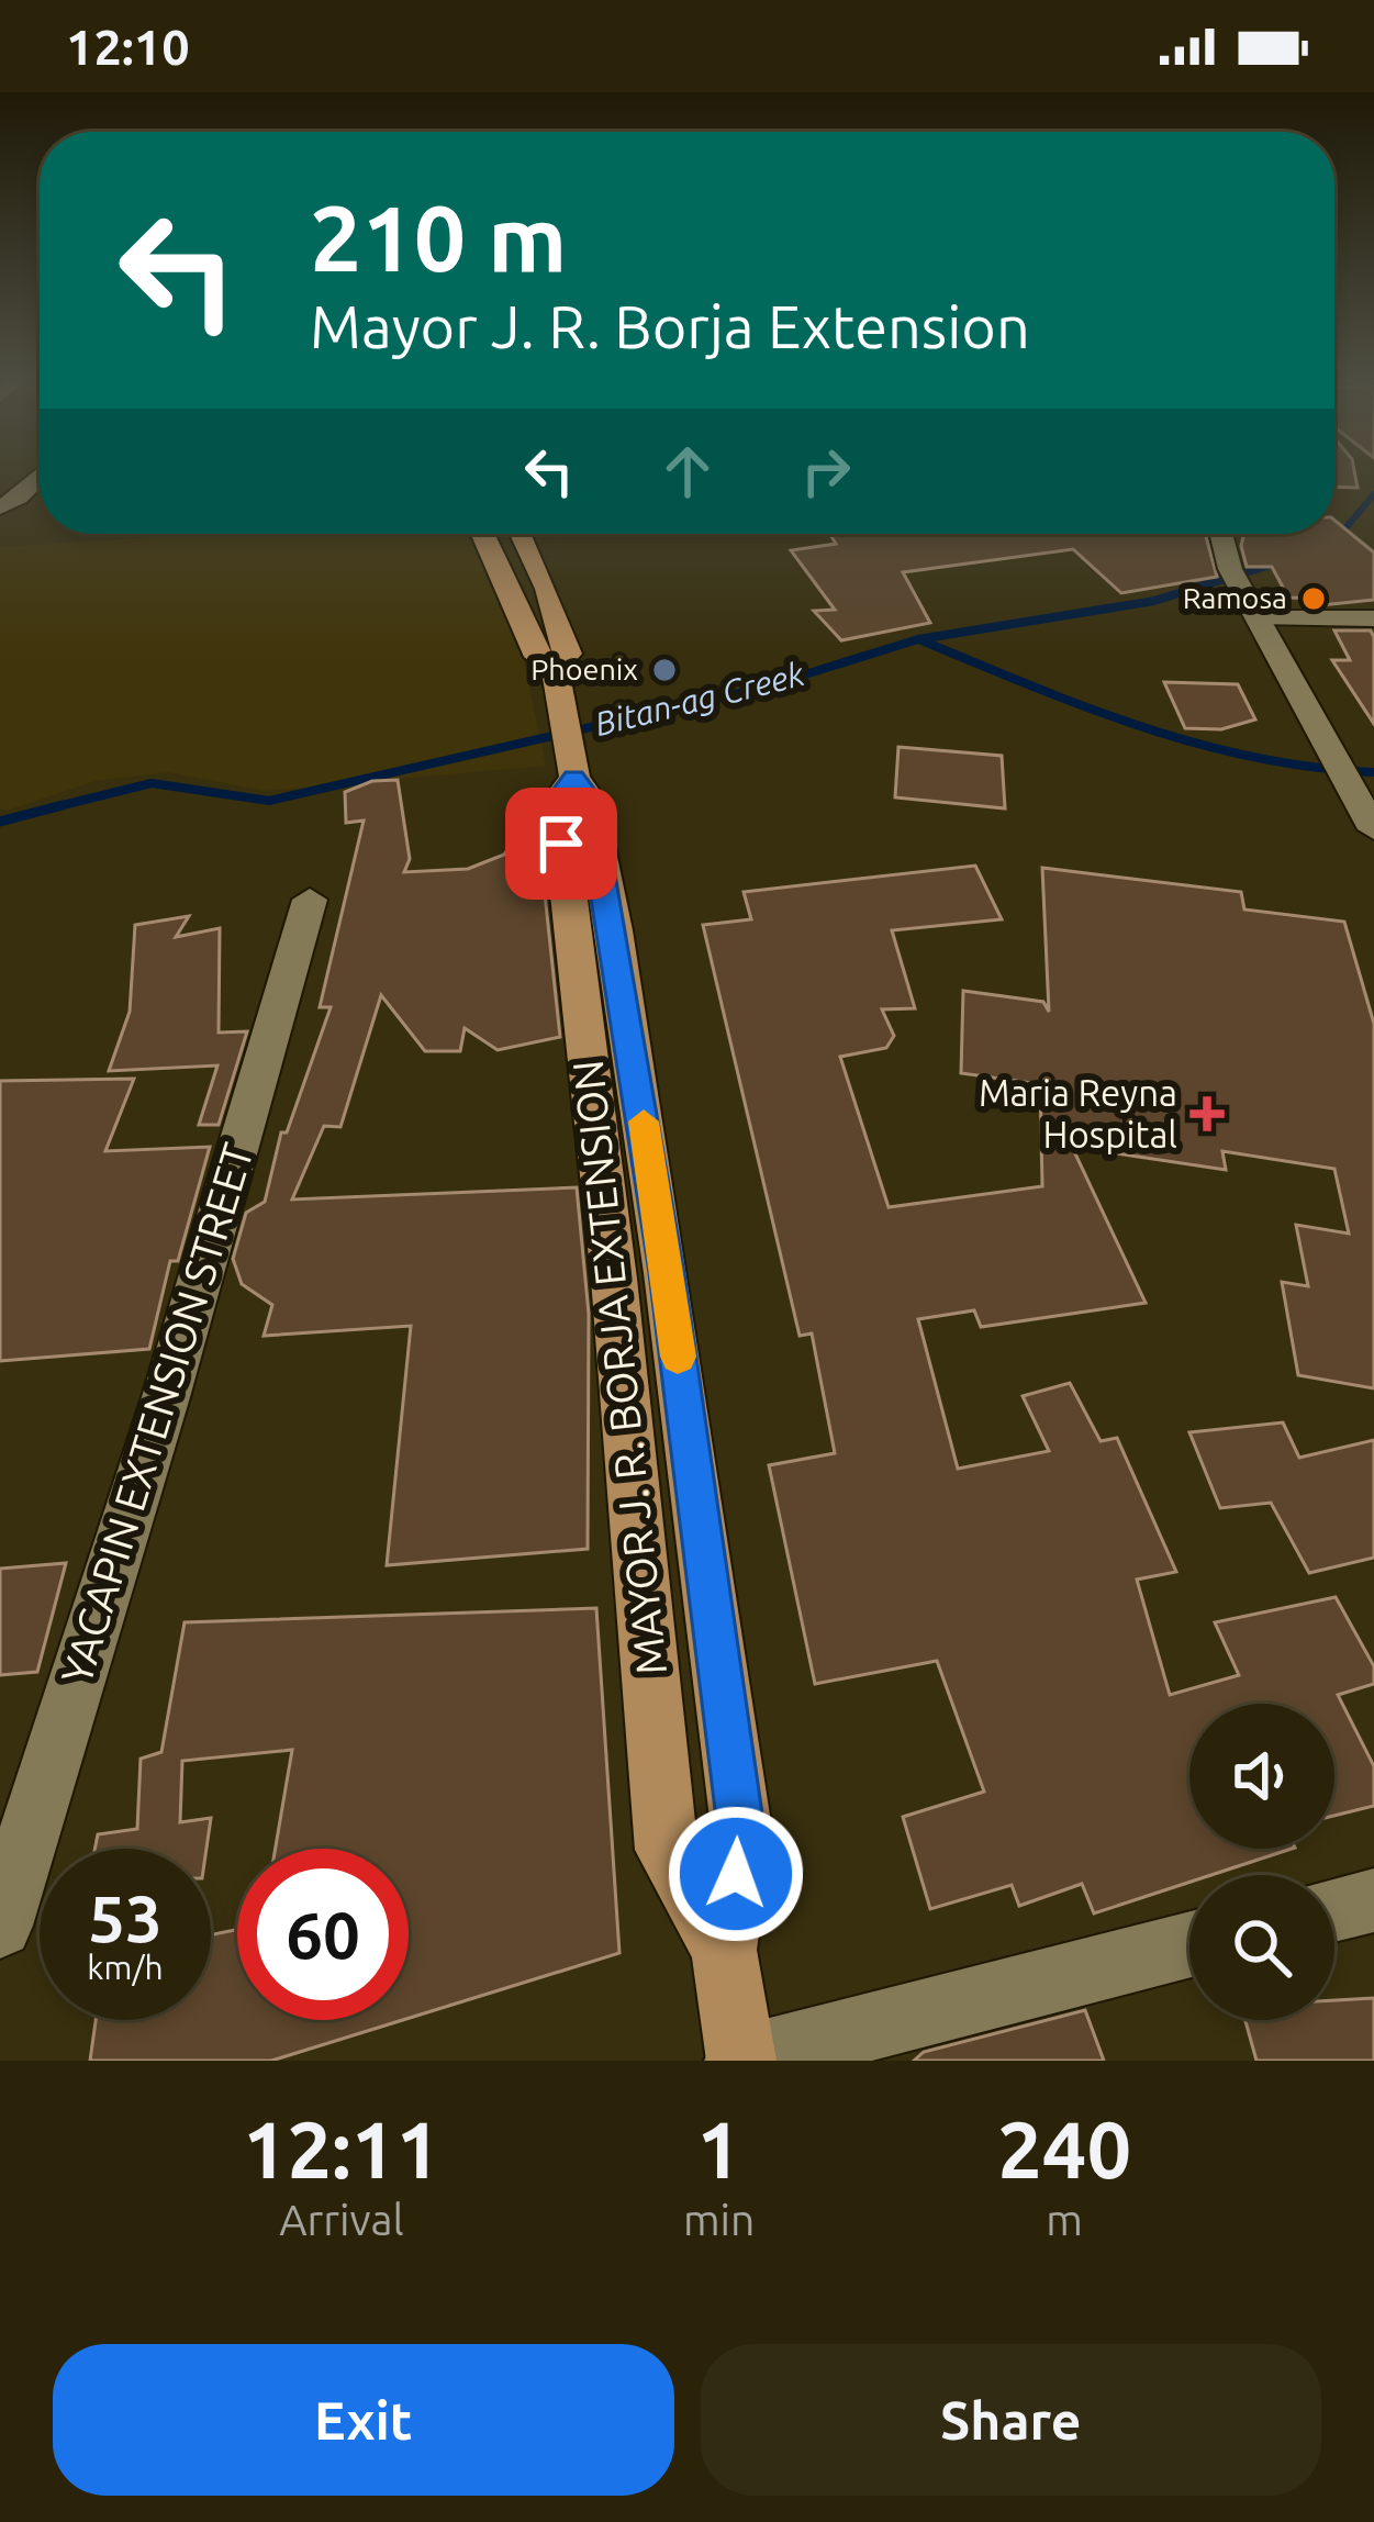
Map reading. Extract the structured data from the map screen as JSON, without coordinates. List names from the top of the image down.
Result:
{
  "streets": {
    "main road": ["MAYOR J. R. BORJA EXTENSION"],
    "street": ["YACAPIN EXTENSION STREET"]
  },
  "water": ["Bitan-ag Creek"],
  "places": {
    "other": ["Ramosa", "Phoenix"],
    "health": ["Maria Reyna Hospital"]
  },
  "page": {
    "status": "12:10",
    "turn": ["210 m", "Mayor J. R. Borja Extension"],
    "speed": "53 km/h",
    "limit": "60",
    "eta": [
      "12:11",
      "Arrival",
      "1",
      "min",
      "240",
      "m"
    ],
    "buttons": ["Exit", "Share"]
  }
}
